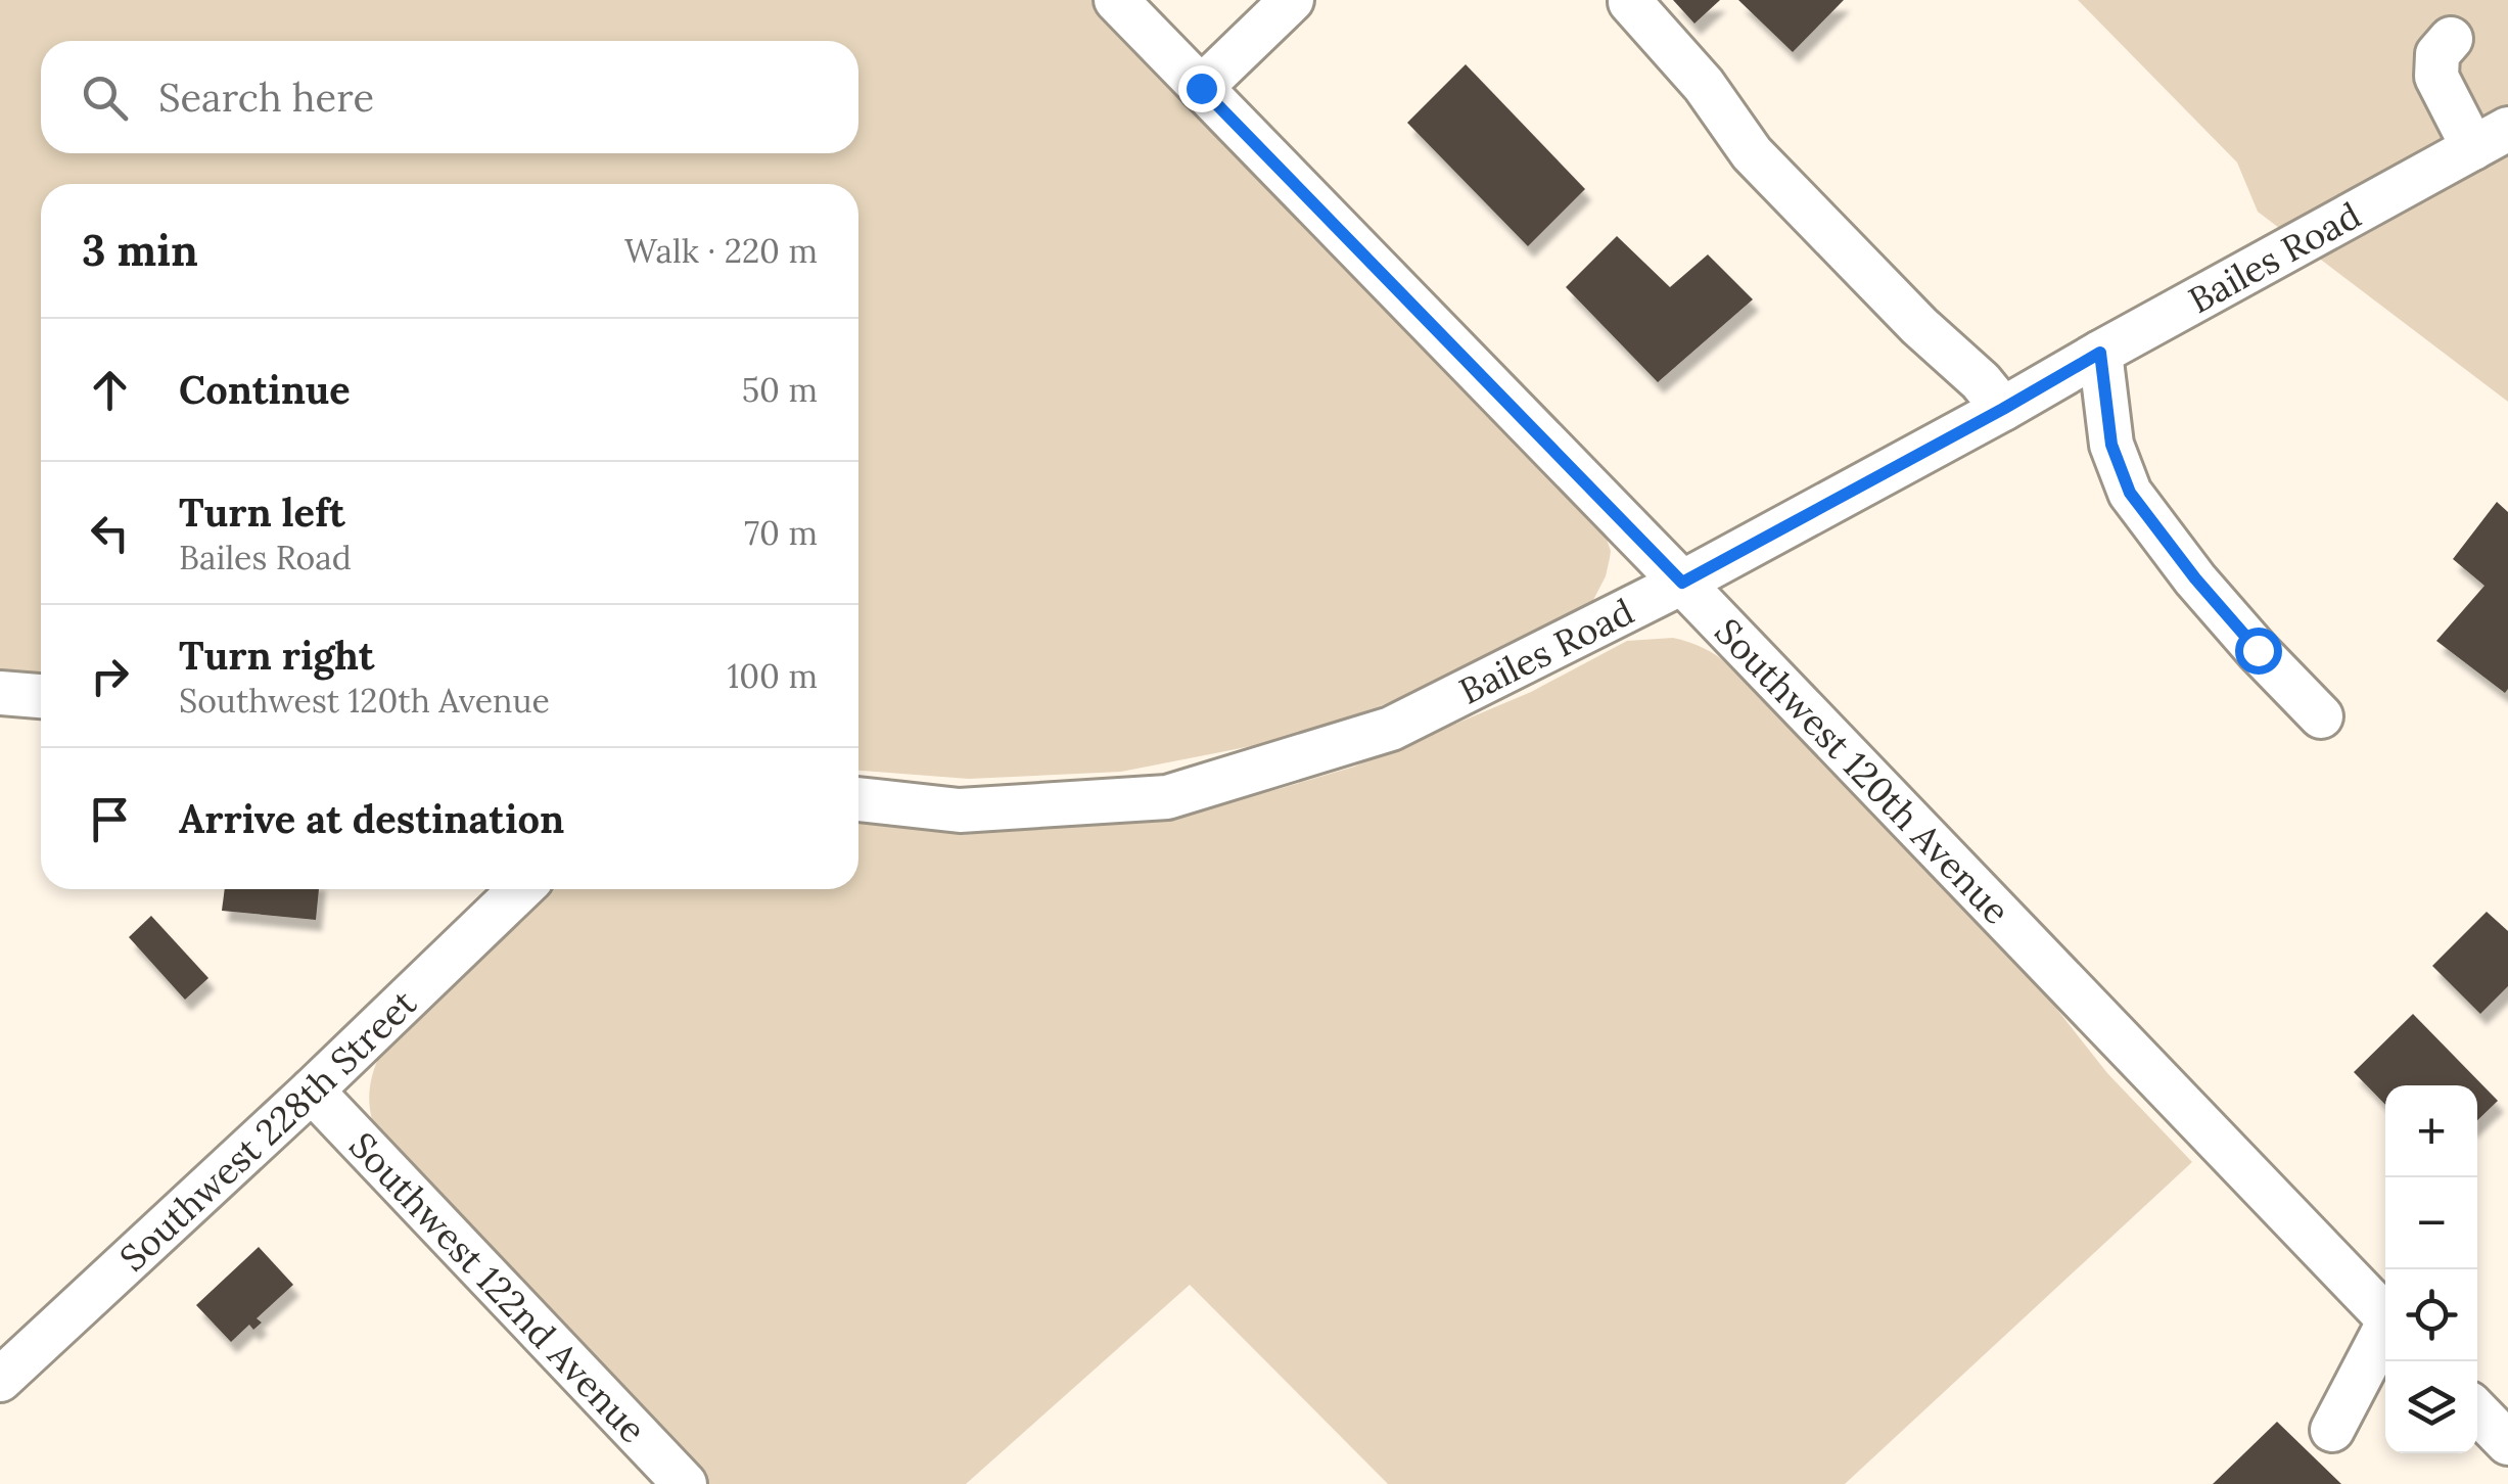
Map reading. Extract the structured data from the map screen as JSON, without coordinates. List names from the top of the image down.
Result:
{
  "streets": {
    "street": [
      "Bailes Road",
      "Southwest 120th Avenue",
      "Southwest 228th Street",
      "Southwest 122nd Avenue"
    ]
  },
  "crossings": [
    ["Bailes Road", "Southwest 120th Avenue"],
    ["Southwest 228th Street", "Southwest 122nd Avenue"]
  ],
  "page": {
    "search": "Search here",
    "heading": ["3 min", "Walk · 220 m"],
    "list": [
      ["Continue", "50 m"],
      ["Turn left", "Bailes Road", "70 m"],
      ["Turn right", "Southwest 120th Avenue", "100 m"],
      "Arrive at destination"
    ],
    "map_buttons": ["+", "−"]
  }
}
